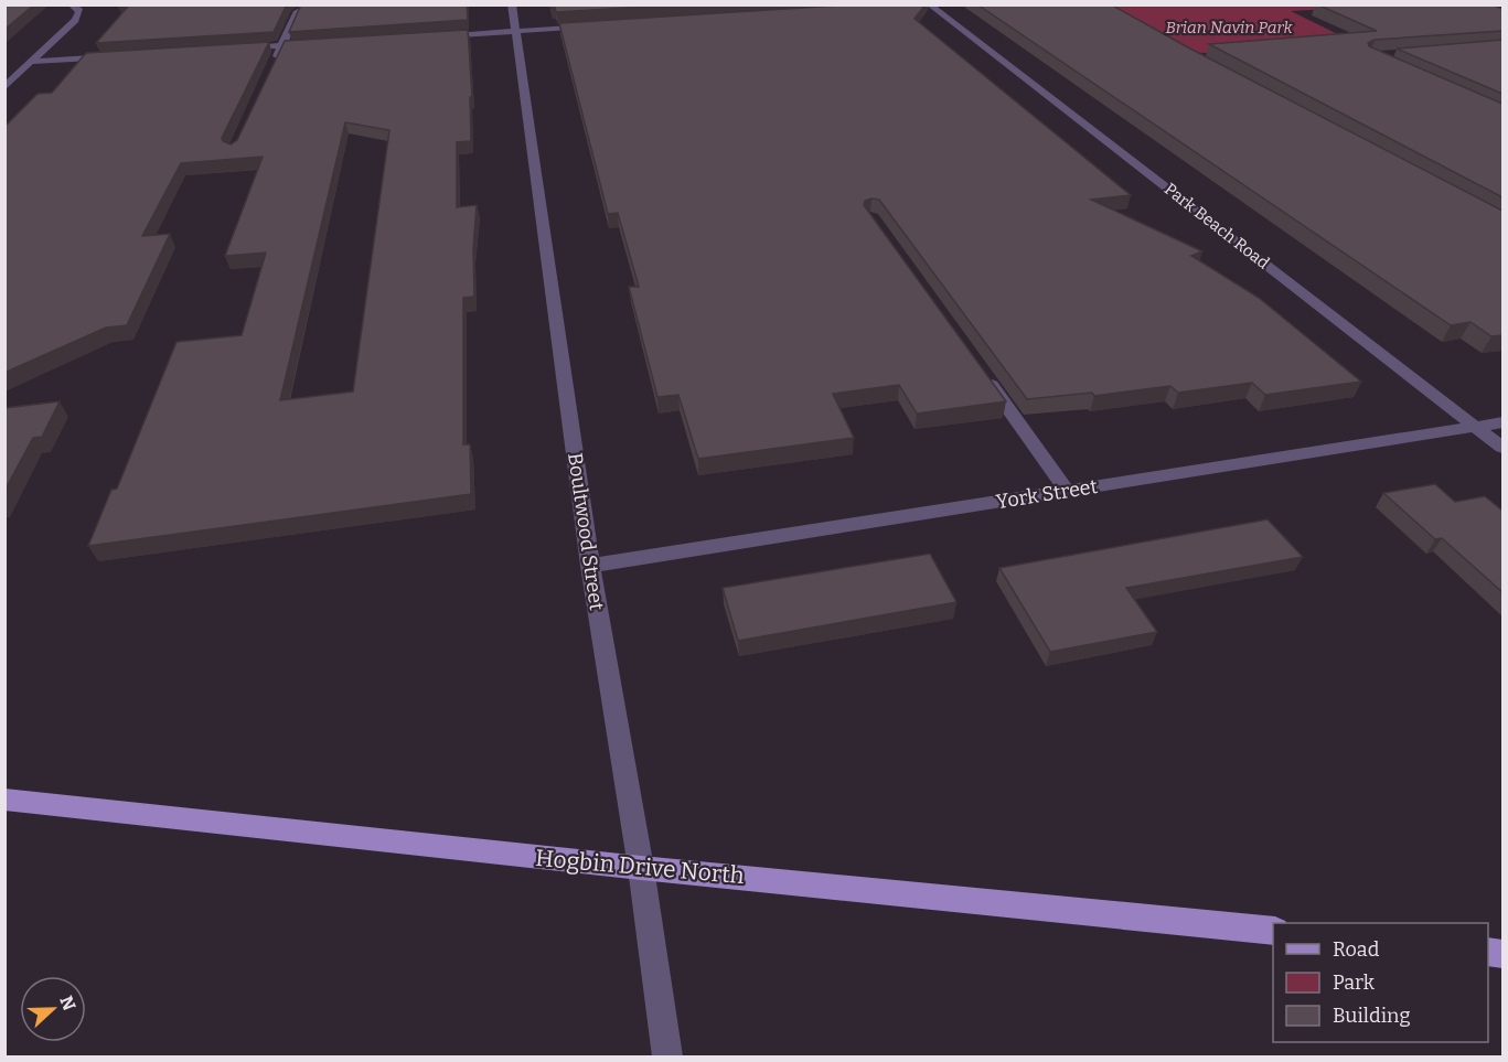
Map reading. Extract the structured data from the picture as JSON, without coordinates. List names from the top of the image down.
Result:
{
  "streets": {
    "main road": ["Hogbin Drive North"],
    "street": ["Park Beach Road", "York Street", "Boultwood Street"]
  },
  "crossings": [
    ["Park Beach Road", "York Street"],
    ["York Street", "Boultwood Street"],
    ["Boultwood Street", "Hogbin Drive North"]
  ],
  "parks": ["Brian Navin Park"],
  "legend": ["Road", "Park", "Building"],
  "north": "right"
}
